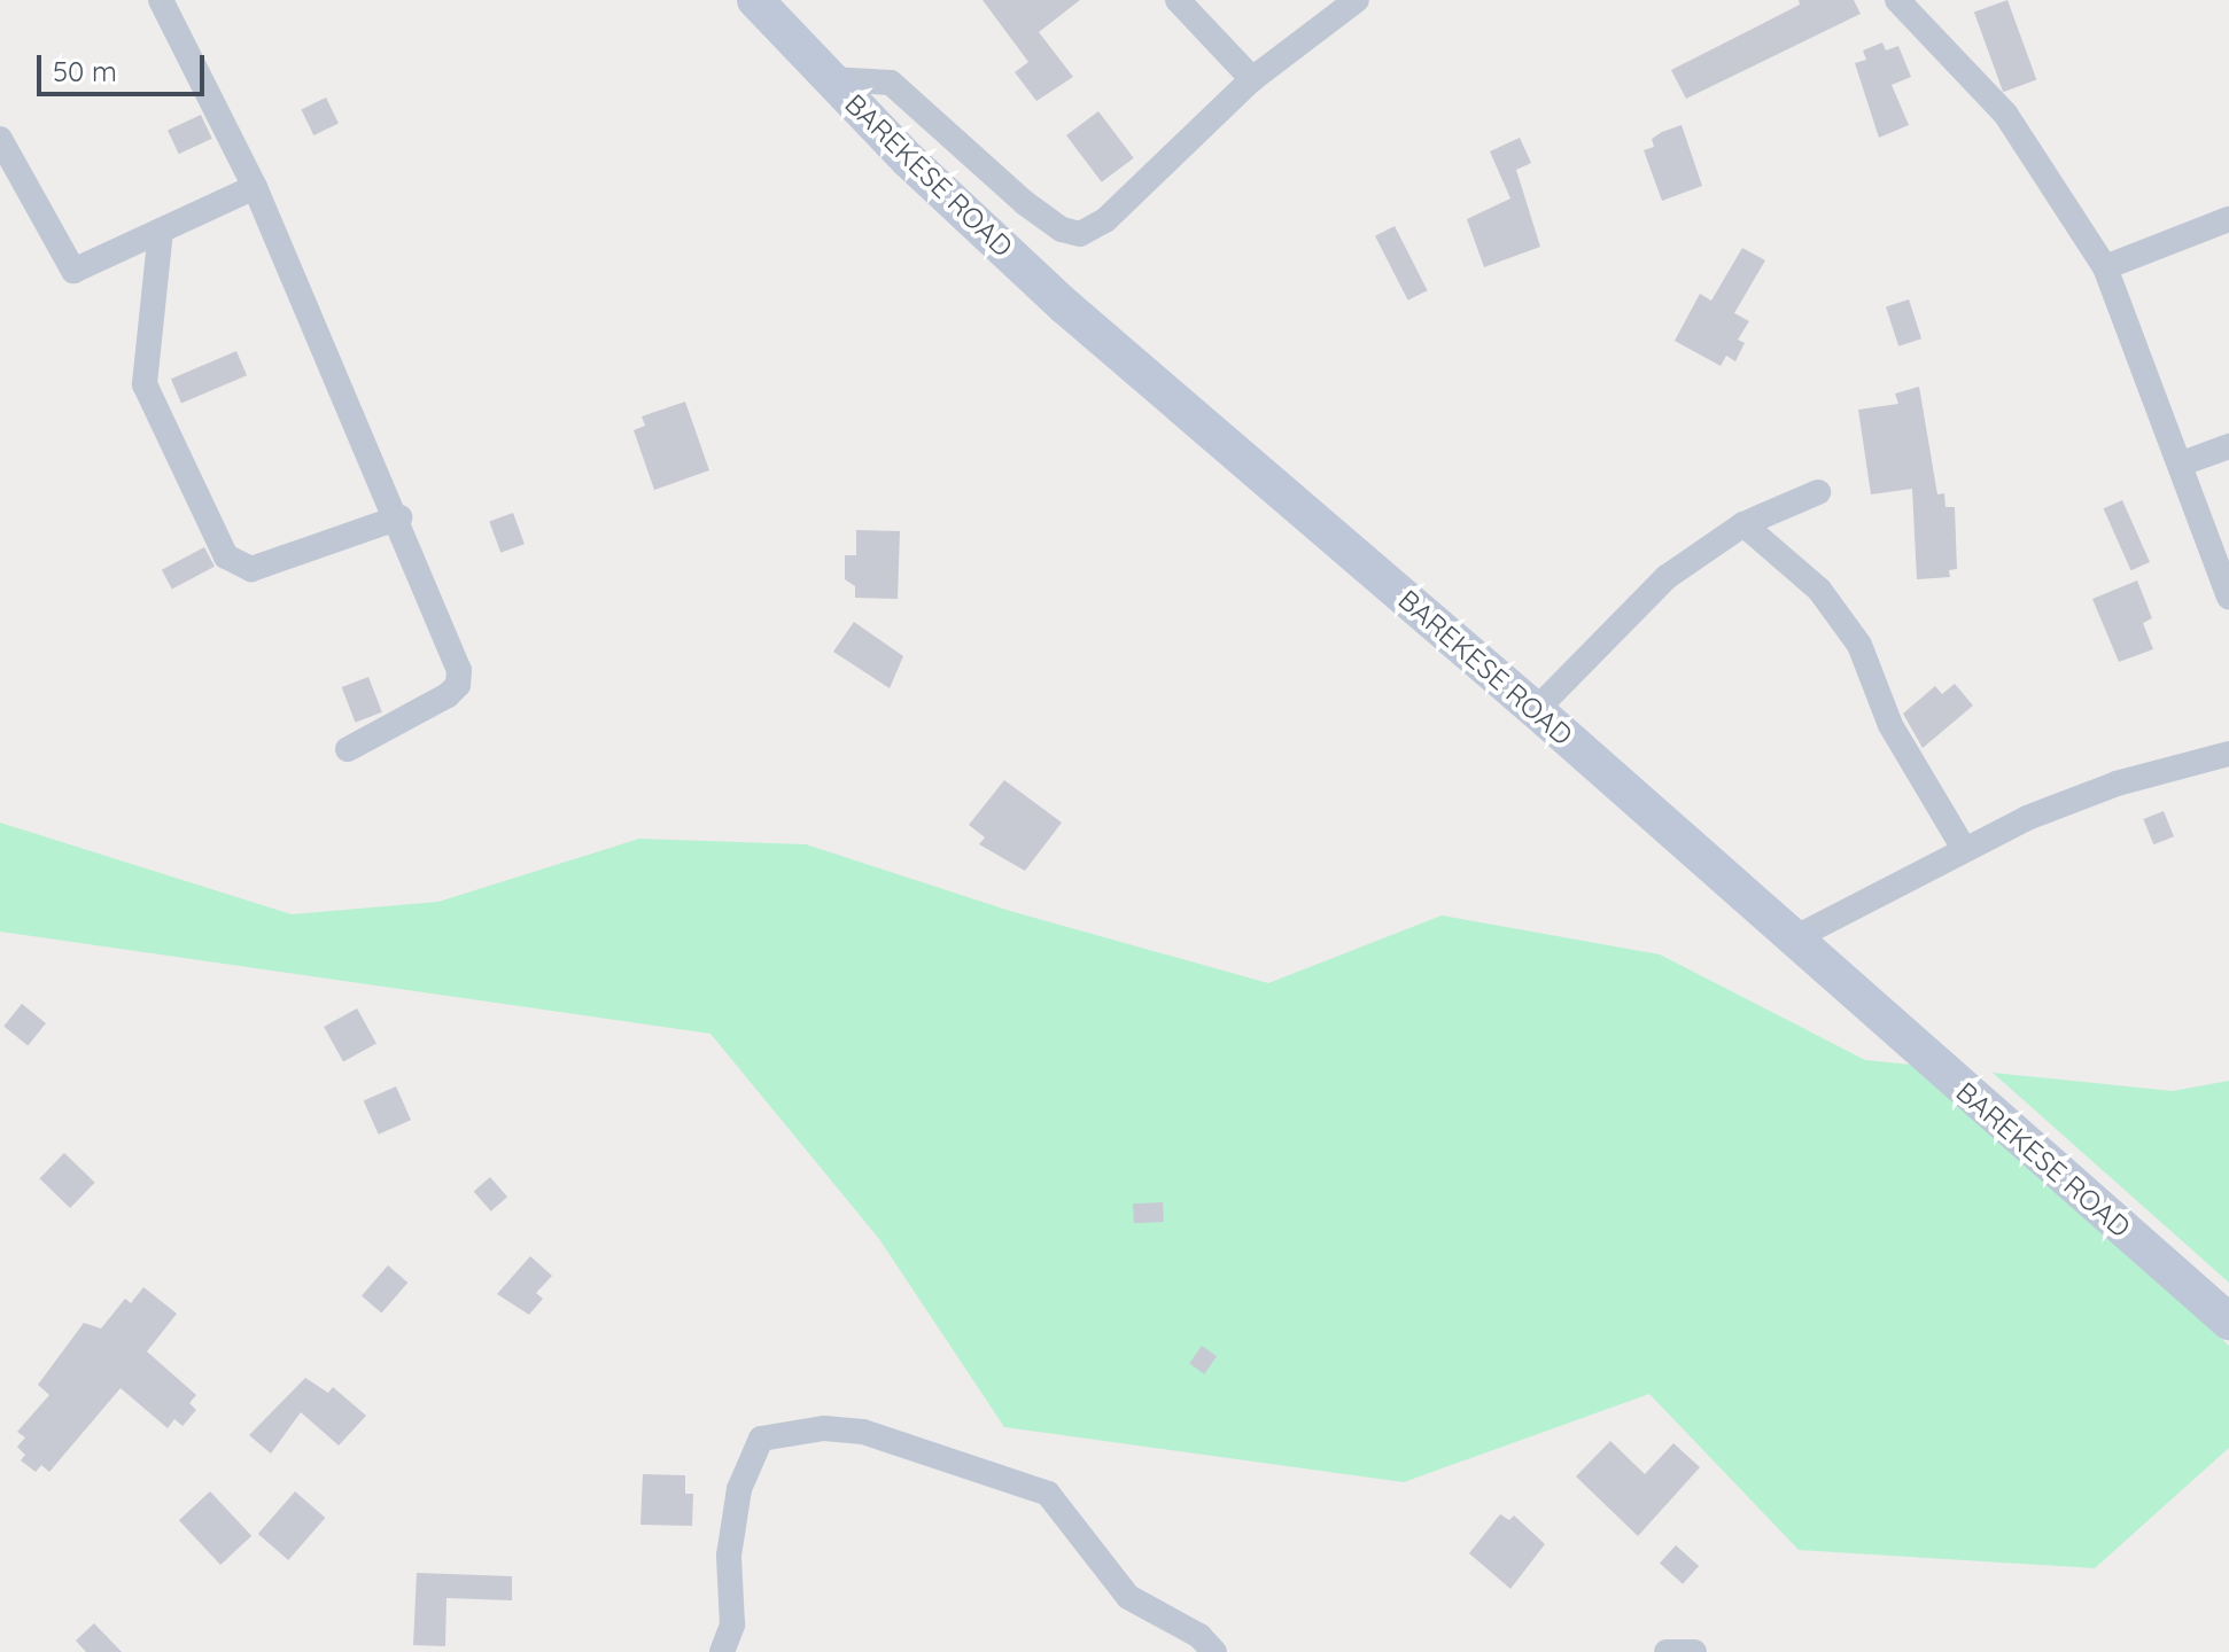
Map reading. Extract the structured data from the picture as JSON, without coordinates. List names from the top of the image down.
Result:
{
  "streets": {
    "main road": ["BAREKESE ROAD"]
  },
  "scale_bar": "50 m"
}
